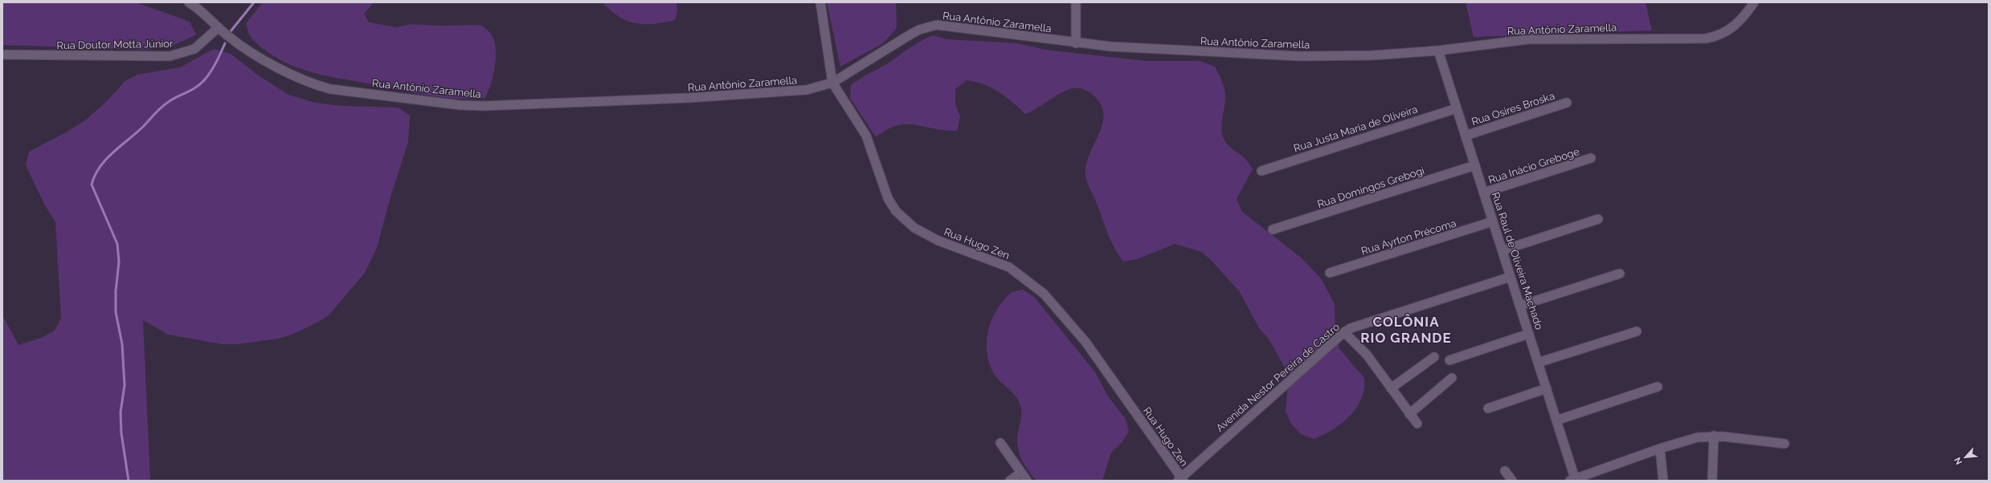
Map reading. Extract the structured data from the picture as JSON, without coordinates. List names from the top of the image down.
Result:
{
  "streets": {
    "street": [
      "Rua Antônio Zaramella",
      "Rua Doutor Motta Júnior",
      "Rua Osires Broska",
      "Rua Justa Maria de Oliveira",
      "Rua Inácio Greboge",
      "Rua Domingos Grebogi",
      "Rua Ayrton Précoma",
      "Rua Hugo Zen",
      "Rua Raul de Oliveira Machado",
      "Avenida Nestor Pereira de Castro"
    ]
  },
  "crossings": [
    ["Rua Antônio Zaramella", "Rua Doutor Motta Júnior"],
    ["Rua Antônio Zaramella", "Rua Hugo Zen"],
    ["Rua Antônio Zaramella", "Rua Raul de Oliveira Machado"],
    ["Rua Osires Broska", "Rua Raul de Oliveira Machado"],
    ["Rua Justa Maria de Oliveira", "Rua Raul de Oliveira Machado"],
    ["Rua Inácio Greboge", "Rua Raul de Oliveira Machado"],
    ["Rua Domingos Grebogi", "Rua Raul de Oliveira Machado"],
    ["Rua Ayrton Précoma", "Rua Raul de Oliveira Machado"],
    ["Rua Hugo Zen", "Avenida Nestor Pereira de Castro"],
    ["Rua Raul de Oliveira Machado", "Avenida Nestor Pereira de Castro"]
  ],
  "districts": ["COLÔNIA RIO GRANDE"],
  "north": "bottom left"
}
